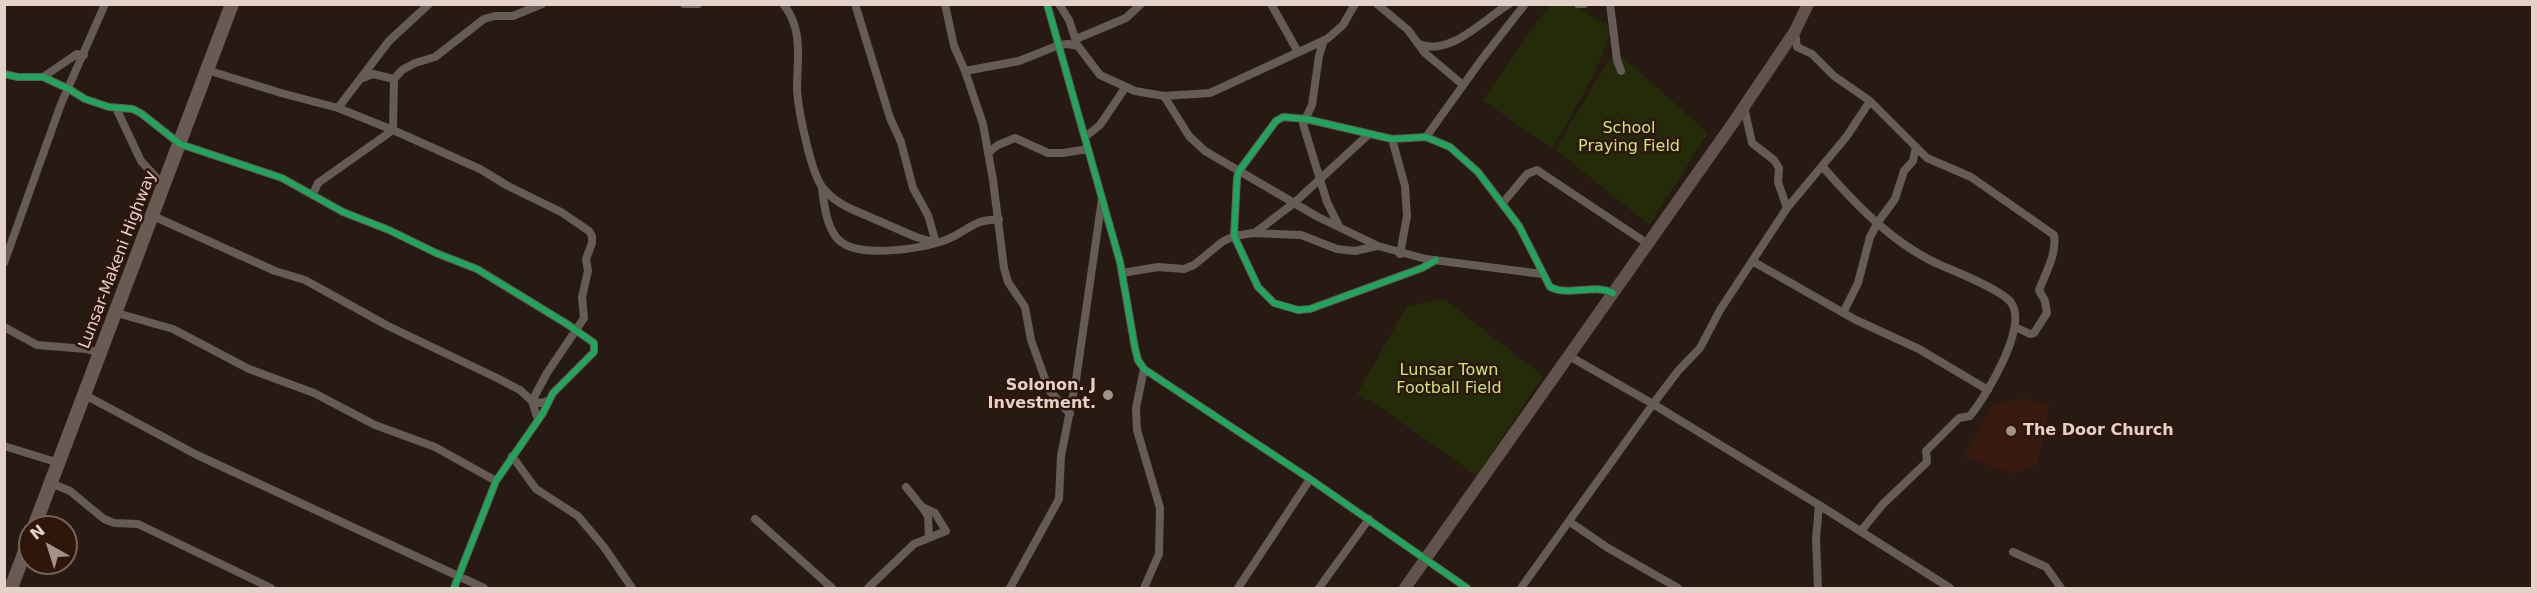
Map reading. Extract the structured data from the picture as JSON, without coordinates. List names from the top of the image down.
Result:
{
  "streets": {
    "main road": ["Lunsar-Makeni Highway"]
  },
  "parks": ["School Praying Field", "Lunsar Town Football Field"],
  "places": ["Solonon. J Investment.", "The Door Church"],
  "north": "top left"
}
